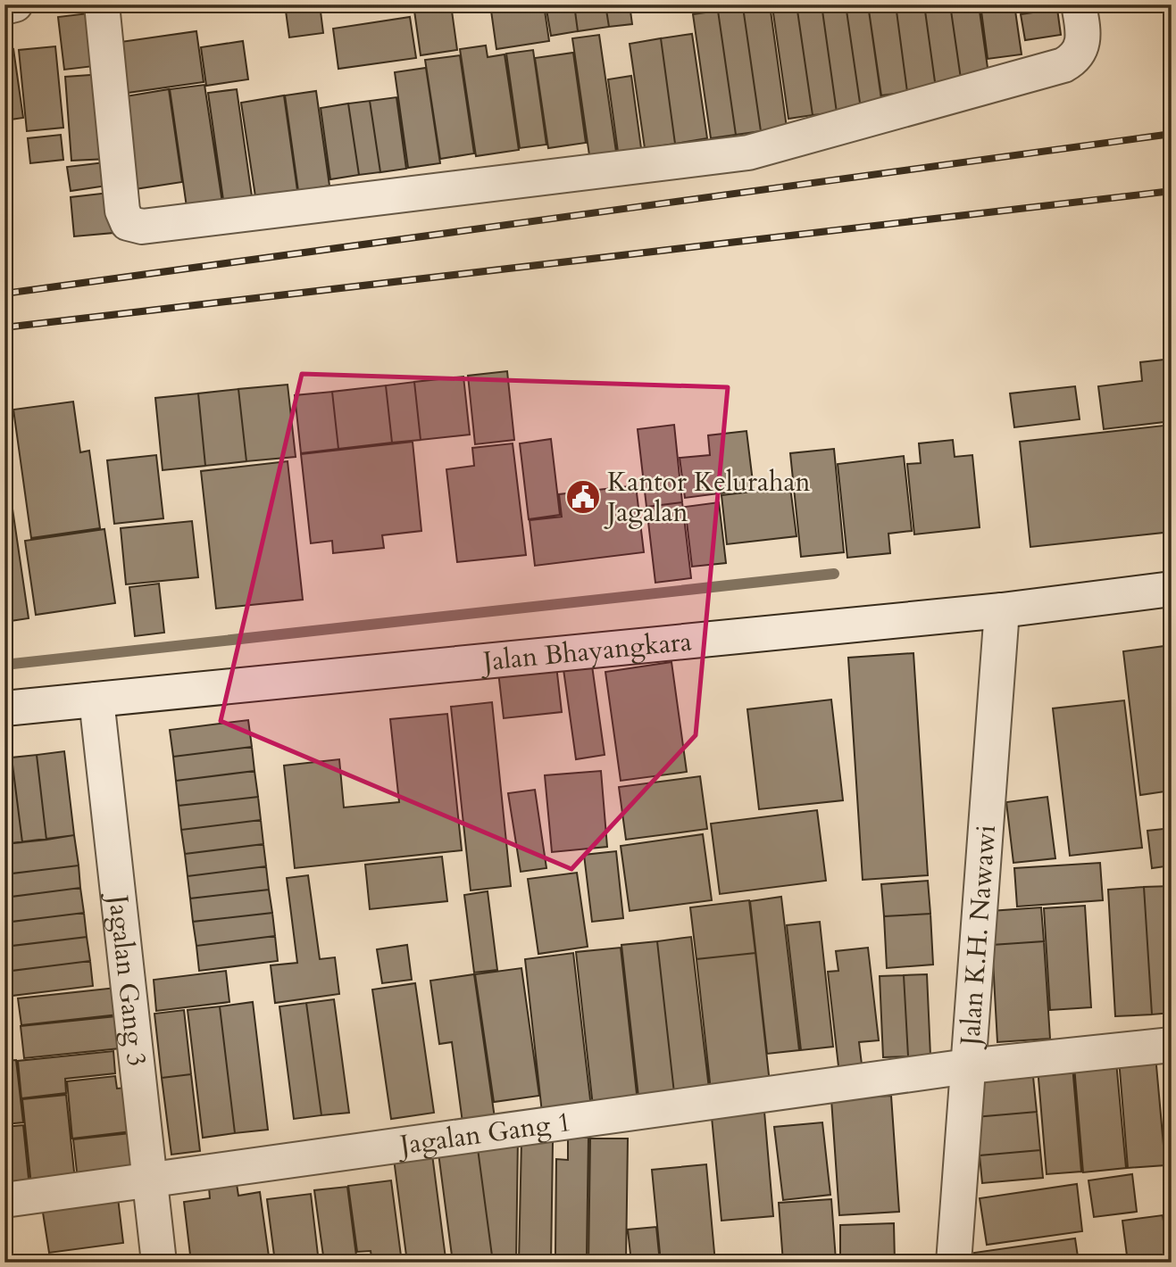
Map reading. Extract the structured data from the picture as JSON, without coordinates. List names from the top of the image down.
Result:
{
  "streets": {
    "street": [
      "Jalan Bhayangkara",
      "Jalan K.H. Nawawi",
      "Jagalan Gang 3",
      "Jagalan Gang 1"
    ]
  },
  "crossings": [
    ["Jalan Bhayangkara", "Jalan K.H. Nawawi"],
    ["Jalan Bhayangkara", "Jagalan Gang 3"],
    ["Jalan K.H. Nawawi", "Jagalan Gang 1"],
    ["Jagalan Gang 3", "Jagalan Gang 1"]
  ],
  "places": {
    "public building": ["Kantor Kelurahan Jagalan"]
  }
}
